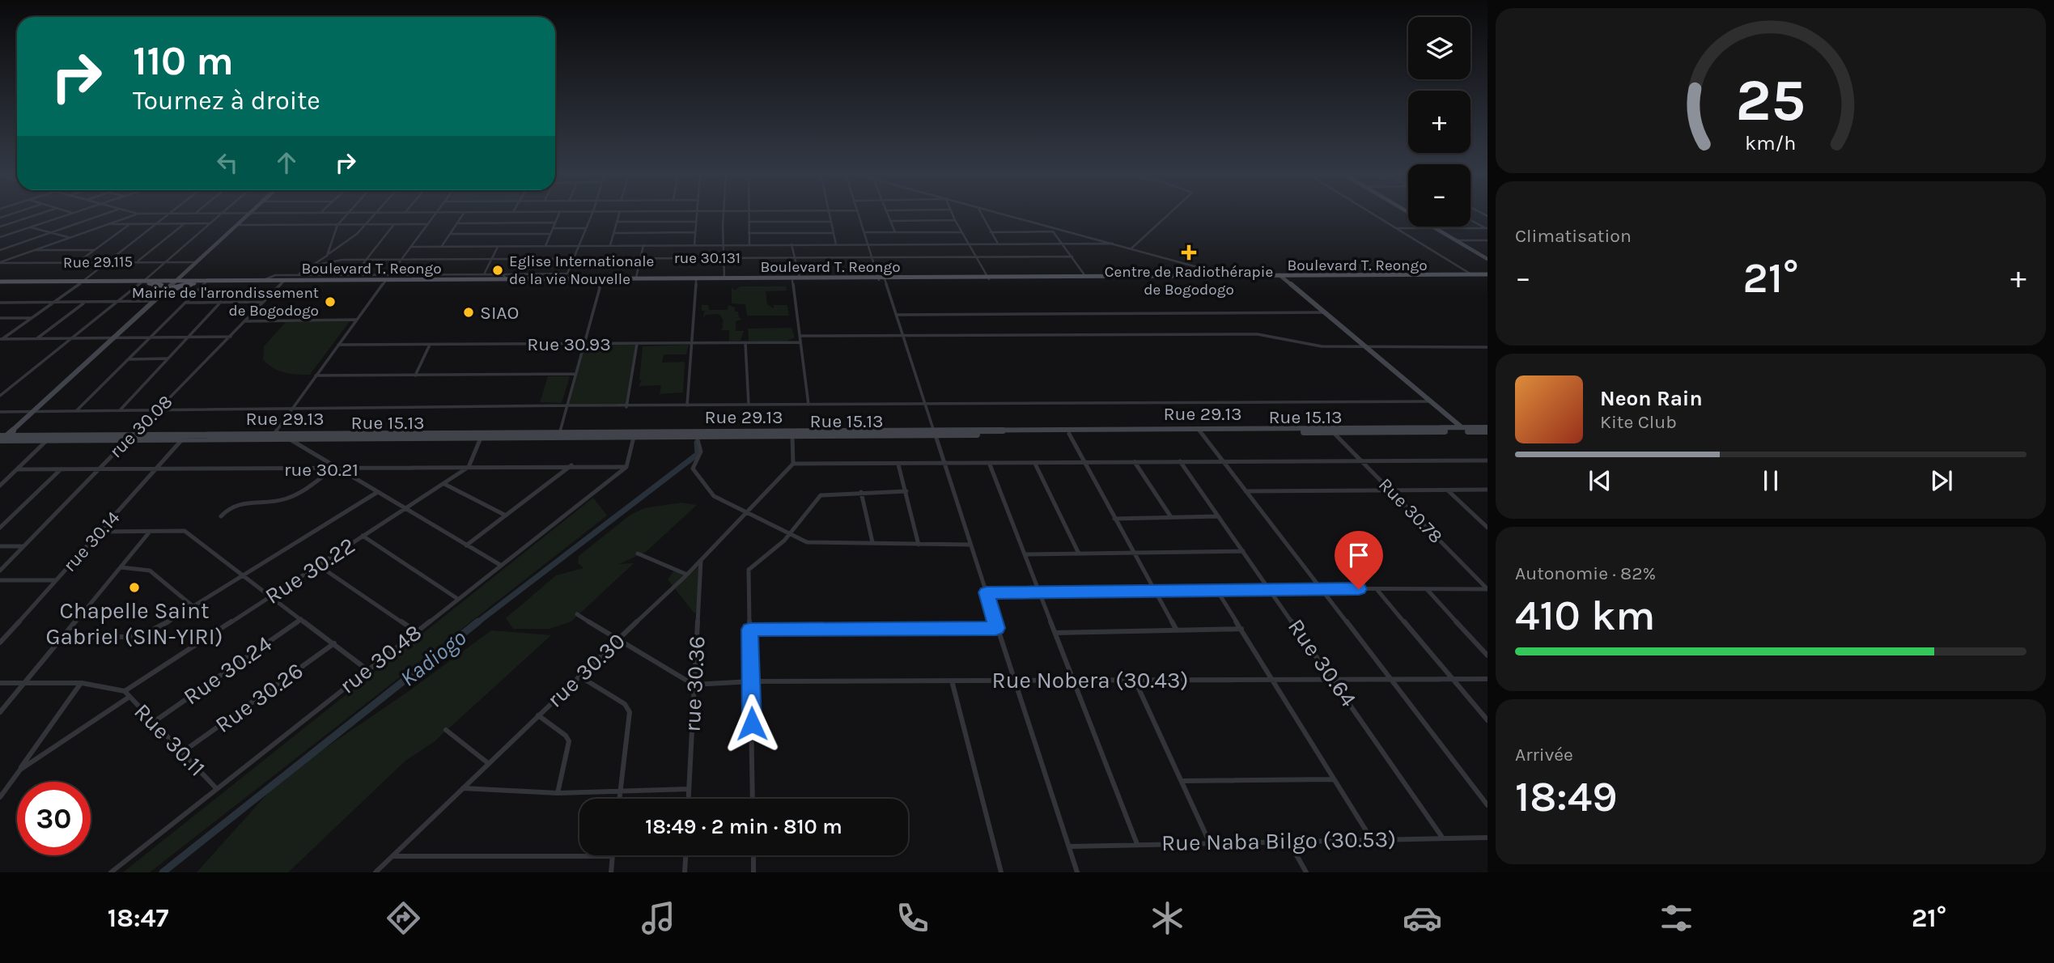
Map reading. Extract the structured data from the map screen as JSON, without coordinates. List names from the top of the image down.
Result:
{
  "streets": {
    "main road": ["Boulevard T. Reongo", "Rue 29.13", "Rue 15.13"],
    "street": [
      "rue 30.131",
      "Rue 29.115",
      "Rue 30.93",
      "rue 30.08",
      "rue 30.21",
      "Rue 30.78",
      "rue 30.14",
      "Rue 30.22",
      "rue 30.48",
      "Rue 30.64",
      "Rue 30.24",
      "rue 30.30",
      "Rue Nobera (30.43)",
      "rue 30.36",
      "Rue 30.26",
      "Rue 30.11",
      "Rue Naba Bilgo (30.53)"
    ]
  },
  "crossings": [
    ["Boulevard T. Reongo", "rue 30.08"],
    ["Rue 29.13", "Rue 15.13"],
    ["Rue 29.13", "rue 30.08"],
    ["Rue 15.13", "rue 30.08"],
    ["Rue 15.13", "Rue 30.78"],
    ["Rue 15.13", "rue 30.14"],
    ["rue 30.08", "rue 30.21"],
    ["rue 30.21", "rue 30.14"],
    ["rue 30.21", "Rue 30.22"],
    ["rue 30.21", "rue 30.48"],
    ["Rue 30.22", "Rue 30.11"],
    ["rue 30.48", "Rue 30.11"],
    ["Rue 30.64", "Rue Nobera (30.43)"],
    ["Rue 30.64", "Rue Naba Bilgo (30.53)"],
    ["Rue 30.24", "Rue 30.11"],
    ["rue 30.30", "rue 30.36"],
    ["Rue Nobera (30.43)", "rue 30.36"],
    ["Rue 30.26", "Rue 30.11"]
  ],
  "water": ["Kadiogo"],
  "places": {
    "health": ["Centre de Radiothérapie de Bogodogo"],
    "other": [
      "Eglise Internationale de la vie Nouvelle",
      "Mairie de l'arrondissement de Bogodogo",
      "SIAO",
      "Chapelle Saint Gabriel (SIN-YIRI)"
    ]
  },
  "page": {
    "map_buttons": ["+", "−"],
    "turn": ["110 m", "Tournez à droite"],
    "tile": [
      "Climatisation",
      ["Autonomie · 82%", "410 km"],
      ["Arrivée", "18:49"]
    ],
    "heat": ["−", "21°", "+"],
    "song": ["Neon Rain", "Kite Club"],
    "limit": "30",
    "trip": "18:49 · 2 min · 810 m",
    "tabs": ["18:47", "21°"],
    "gauge": ["25", "km/h"]
  }
}
